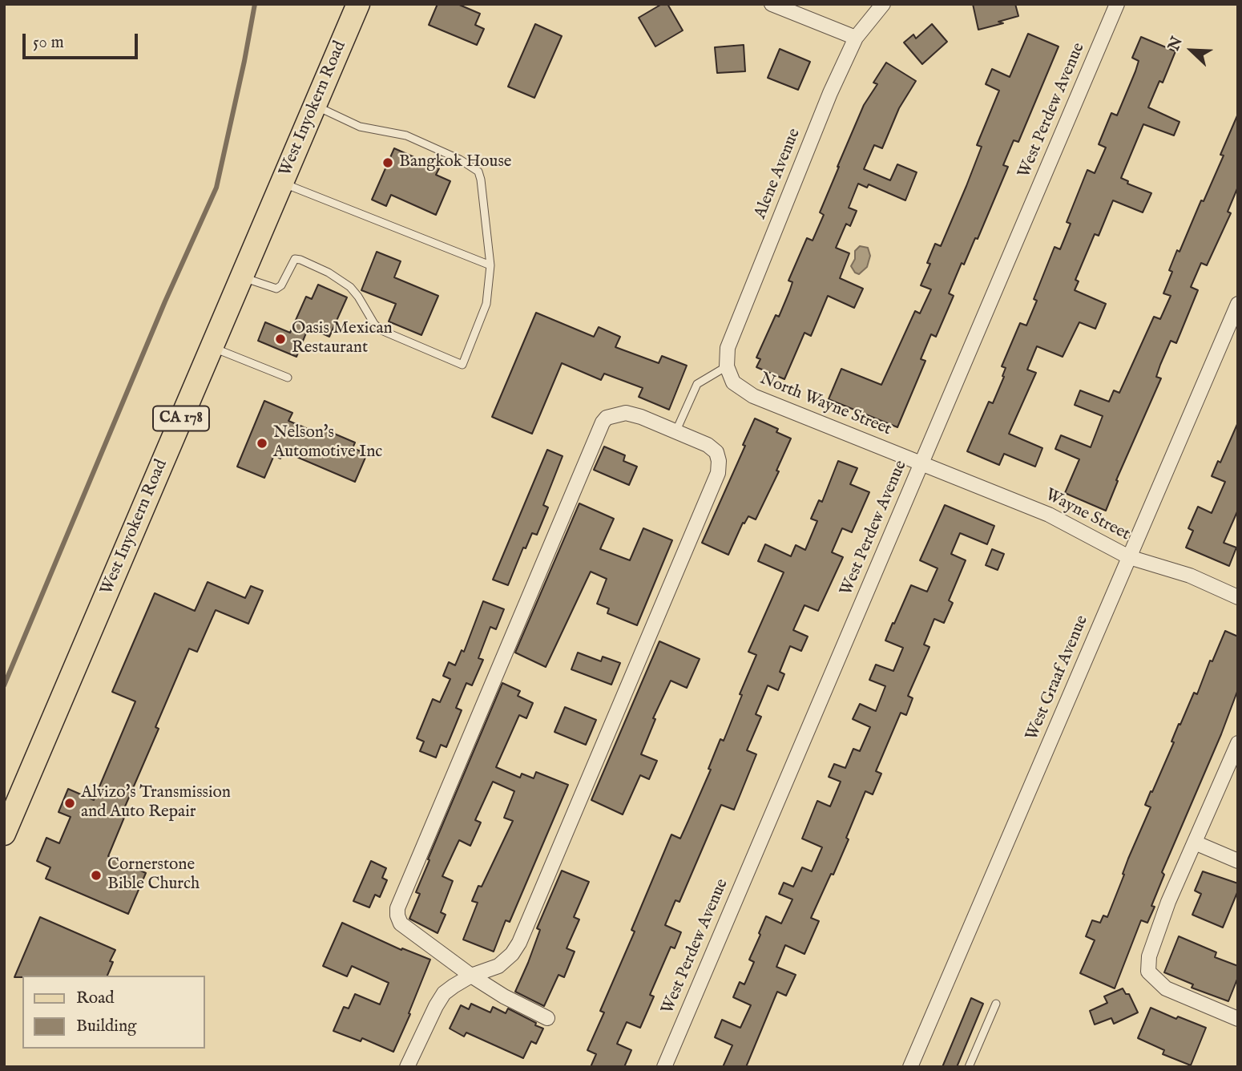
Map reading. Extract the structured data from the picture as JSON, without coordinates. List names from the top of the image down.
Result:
{
  "streets": {
    "main road": ["West Inyokern Road", "CA 178"],
    "street": [
      "West Perdew Avenue",
      "Alene Avenue",
      "North Wayne Street",
      "Wayne Street",
      "West Graaf Avenue"
    ]
  },
  "crossings": [
    ["West Perdew Avenue", "North Wayne Street"],
    ["West Perdew Avenue", "Wayne Street"],
    ["Alene Avenue", "North Wayne Street"],
    ["North Wayne Street", "Wayne Street"],
    ["Wayne Street", "West Graaf Avenue"]
  ],
  "places": [
    "Bangkok House",
    "Oasis Mexican Restaurant",
    "Nelson's Automotive Inc",
    "Alvizo's Transmission and Auto Repair",
    "Cornerstone Bible Church"
  ],
  "legend": ["Road", "Building"],
  "scale_bar": "50 m",
  "north": "top left"
}
